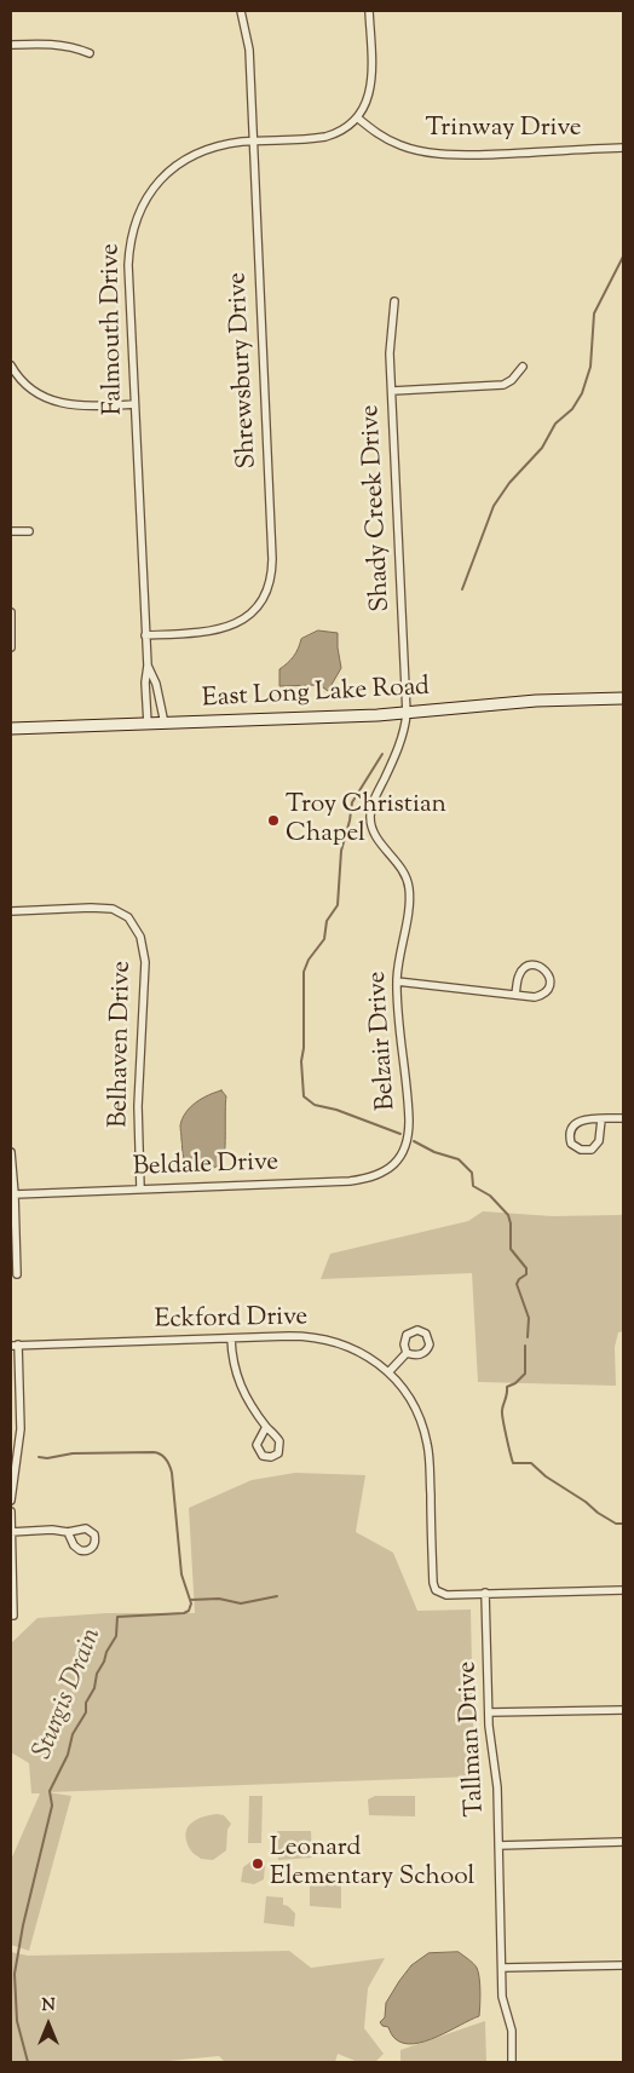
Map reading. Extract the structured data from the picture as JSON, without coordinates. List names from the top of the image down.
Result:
{
  "streets": {
    "main road": ["East Long Lake Road"],
    "street": [
      "Trinway Drive",
      "Falmouth Drive",
      "Shrewsbury Drive",
      "Shady Creek Drive",
      "Belzair Drive",
      "Belhaven Drive",
      "Beldale Drive",
      "Eckford Drive",
      "Tallman Drive"
    ]
  },
  "crossings": [
    ["Trinway Drive", "Falmouth Drive"],
    ["Falmouth Drive", "Shrewsbury Drive"],
    ["Falmouth Drive", "East Long Lake Road"],
    ["Shady Creek Drive", "East Long Lake Road"],
    ["Shady Creek Drive", "Belzair Drive"],
    ["East Long Lake Road", "Belzair Drive"],
    ["Belzair Drive", "Beldale Drive"],
    ["Belhaven Drive", "Beldale Drive"],
    ["Eckford Drive", "Tallman Drive"]
  ],
  "water": ["Sturgis Drain"],
  "places": ["Troy Christian Chapel", "Leonard Elementary School"],
  "north": "top"
}
